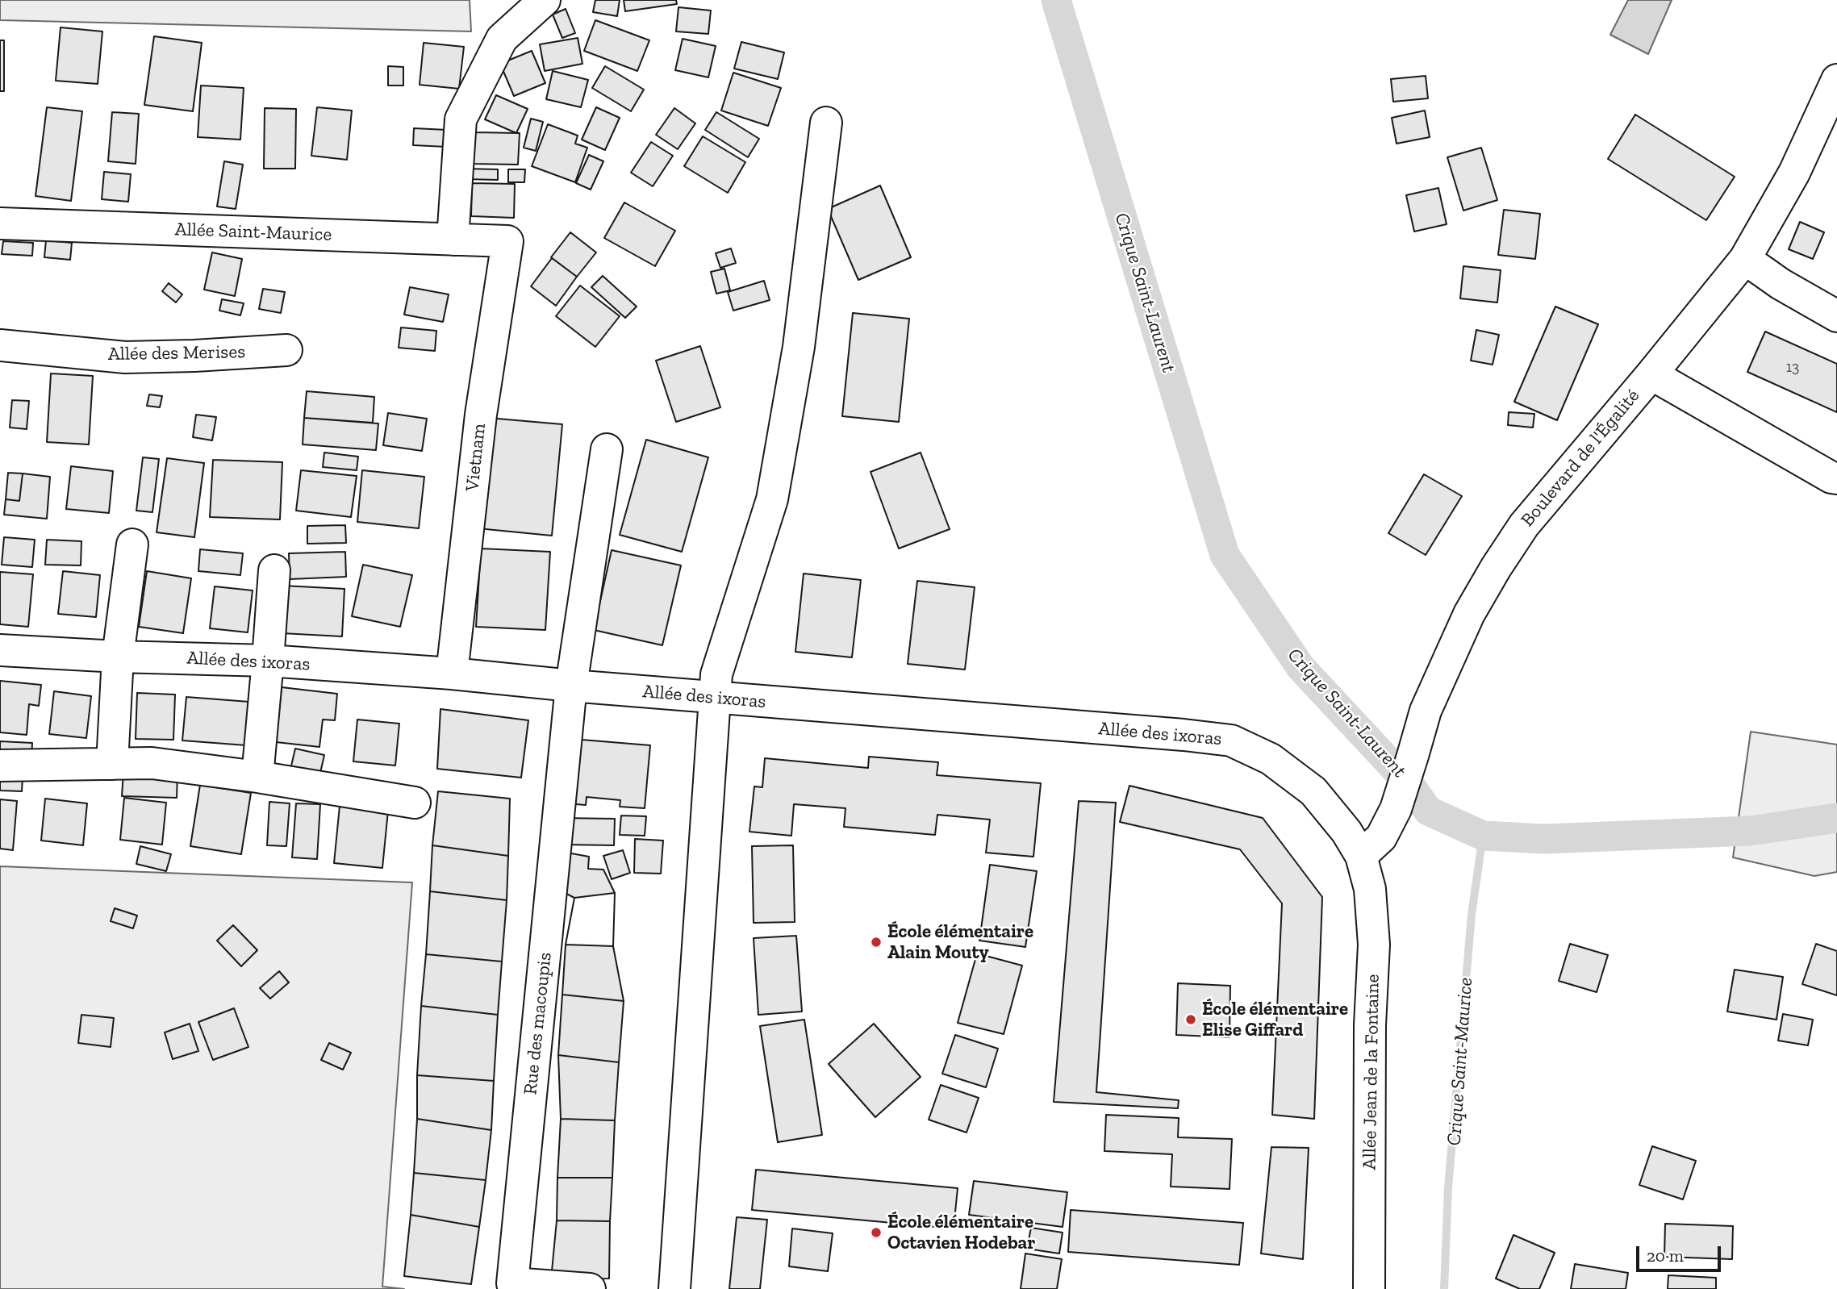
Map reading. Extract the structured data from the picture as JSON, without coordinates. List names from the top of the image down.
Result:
{
  "streets": {
    "street": [
      "Allée Saint-Maurice",
      "Allée des Merises",
      "Vietnam",
      "Boulevard de l'Égalité",
      "Allée des ixoras",
      "Rue des macoupis",
      "Allée Jean de la Fontaine"
    ]
  },
  "crossings": [
    ["Allée Saint-Maurice", "Vietnam"],
    ["Vietnam", "Allée des ixoras"],
    ["Boulevard de l'Égalité", "Allée des ixoras"],
    ["Boulevard de l'Égalité", "Allée Jean de la Fontaine"],
    ["Allée des ixoras", "Rue des macoupis"],
    ["Allée des ixoras", "Allée Jean de la Fontaine"]
  ],
  "water": ["Crique Saint-Laurent", "Crique Saint-Maurice"],
  "places": ["École élémentaire Alain Mouty", "École élémentaire Elise Giffard", "École élémentaire Octavien Hodebar"],
  "house_numbers": ["13"],
  "scale_bar": "20 m"
}
